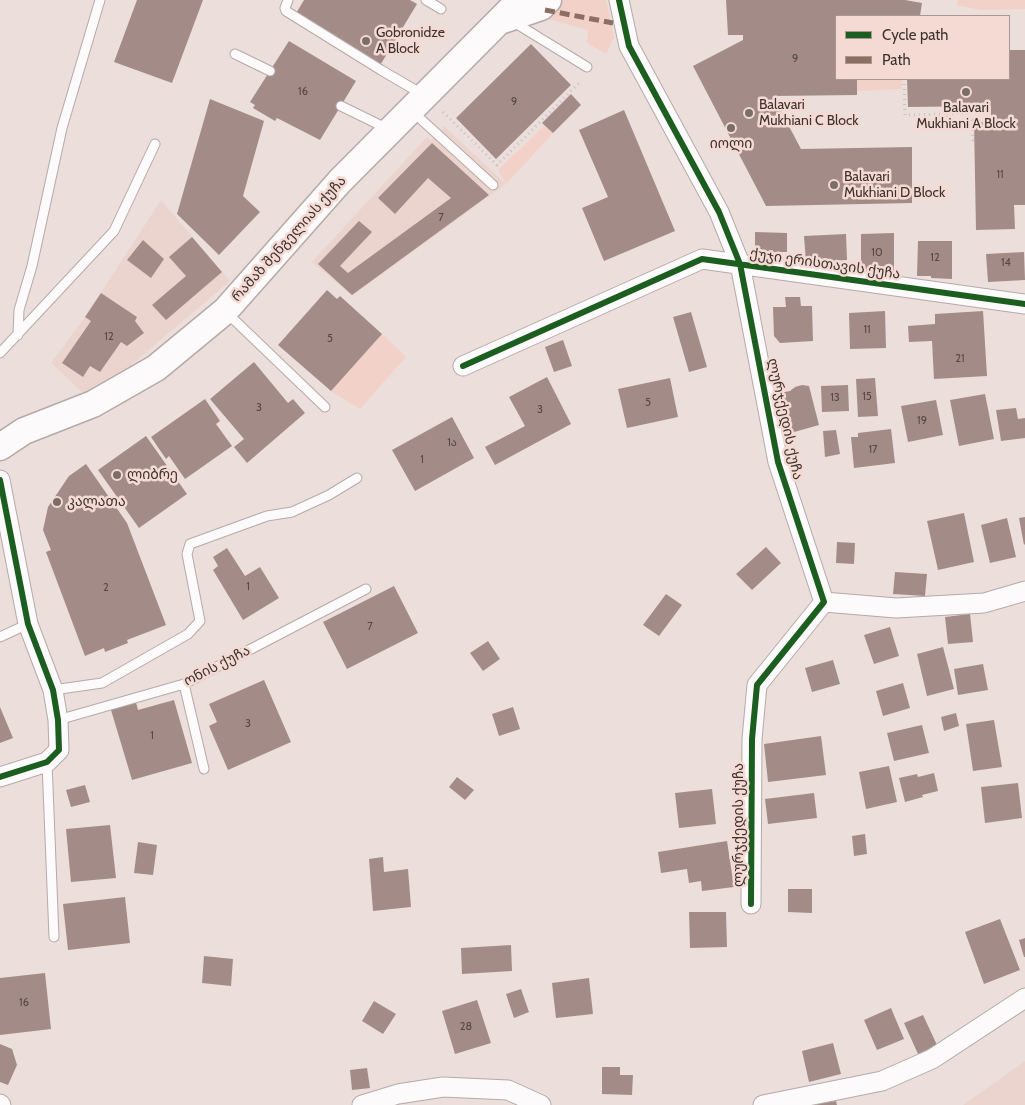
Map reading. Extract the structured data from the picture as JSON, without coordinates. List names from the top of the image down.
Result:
{
  "streets": {
    "main road": ["რამაზ შენგელიას ქუჩა"],
    "street": ["ქუჯი ერისთავის ქუჩა", "ლურჯქედის ქუჩა"],
    "lane": ["ონის ქუჩა"]
  },
  "crossings": [
    ["ქუჯი ერისთავის ქუჩა", "ლურჯქედის ქუჩა"]
  ],
  "places": [
    "Gobronidze A Block",
    "Balavari Mukhiani A Block",
    "Balavari Mukhiani C Block",
    "იოლი",
    "Balavari Mukhiani D Block",
    "ლიბრე",
    "კალათა"
  ],
  "house_numbers": [
    "9",
    "16",
    "9",
    "11",
    "7",
    "10",
    "12",
    "14",
    "11",
    "12",
    "5",
    "21",
    "15",
    "13",
    "5",
    "3",
    "3",
    "19",
    "1ა",
    "17",
    "1",
    "1",
    "2",
    "7",
    "3",
    "1",
    "16",
    "28"
  ],
  "legend": ["Cycle path", "Path"]
}
